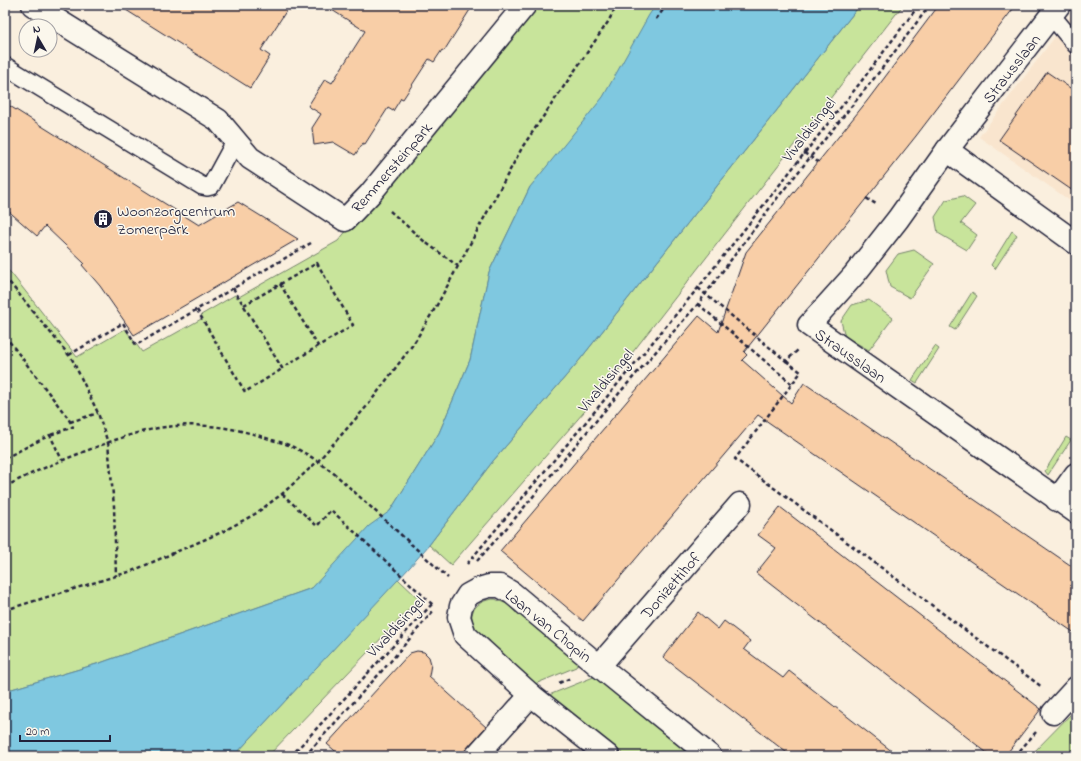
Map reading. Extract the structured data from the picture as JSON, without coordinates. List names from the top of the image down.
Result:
{
  "streets": {
    "street": [
      "Strausslaan",
      "Remmersteinpark",
      "Donizettihof",
      "Laan van Chopin"
    ],
    "path": ["Vivaldisingel"]
  },
  "crossings": [
    ["Donizettihof", "Laan van Chopin"]
  ],
  "places": {
    "building": ["Woonzorgcentrum Zomerpark"]
  },
  "scale_bar": "20 m",
  "north": "top"
}
